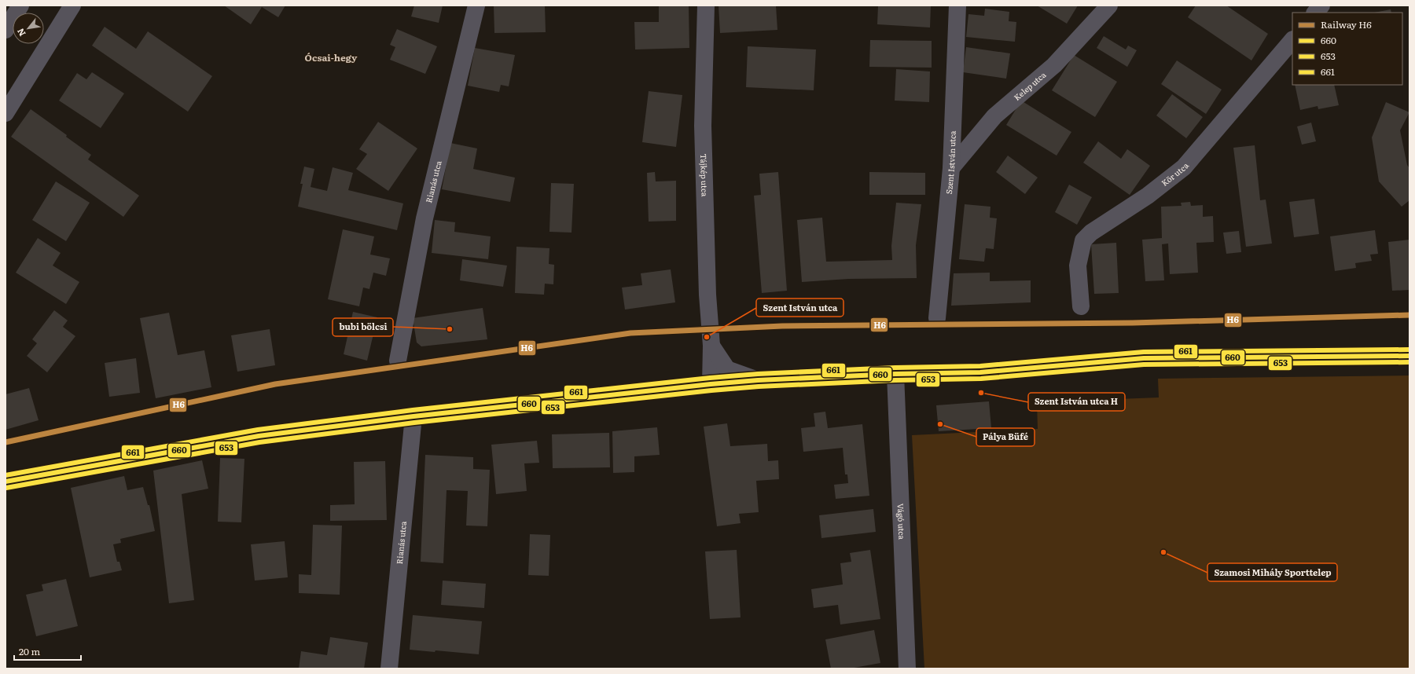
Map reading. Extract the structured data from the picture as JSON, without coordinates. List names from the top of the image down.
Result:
{
  "streets": {
    "street": [
      "Kelep utca",
      "Szent István utca",
      "Kör utca",
      "Tájkép utca",
      "Rianás utca",
      "Vágó utca"
    ]
  },
  "crossings": [
    ["Kelep utca", "Szent István utca"]
  ],
  "districts": ["Ócsai-hegy"],
  "places": [
    "bubi bölcsi",
    "Szent István utca",
    "Szent István utca H",
    "Pálya Büfé",
    "Szamosi Mihály Sporttelep"
  ],
  "lines": [
    "rail line H6",
    "transit line 661",
    "transit line 660",
    "transit line 653"
  ],
  "legend": [
    "Railway H6",
    "660",
    "653",
    "661"
  ],
  "scale_bar": "20 m",
  "north": "bottom left"
}
